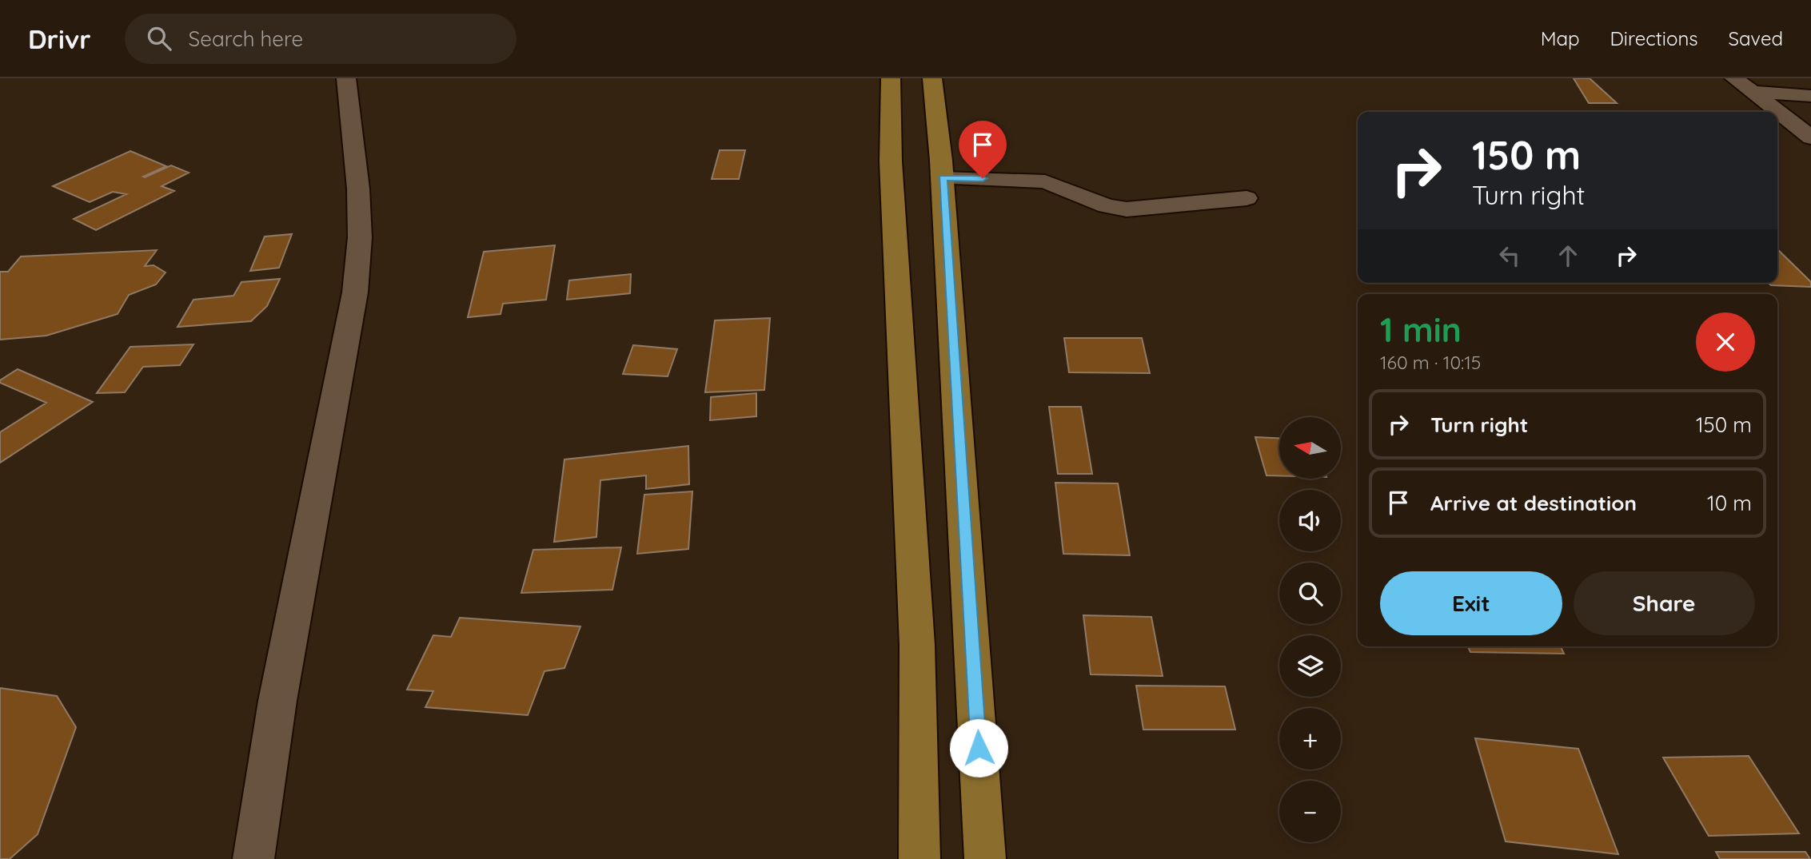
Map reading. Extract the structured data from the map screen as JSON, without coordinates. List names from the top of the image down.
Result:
{
  "north": "left",
  "page": {
    "header": "Drivr",
    "search": "Search here",
    "nav": ["Map", "Directions", "Saved"],
    "turn": ["150 m", "Turn right"],
    "heading": ["1 min", "160 m · 10:15"],
    "list": [
      {
        "name": "Turn right",
        "value": "150 m"
      },
      {
        "name": "Arrive at destination",
        "value": "10 m"
      }
    ],
    "map_buttons": ["+", "−"],
    "buttons": ["Exit", "Share"]
  }
}
